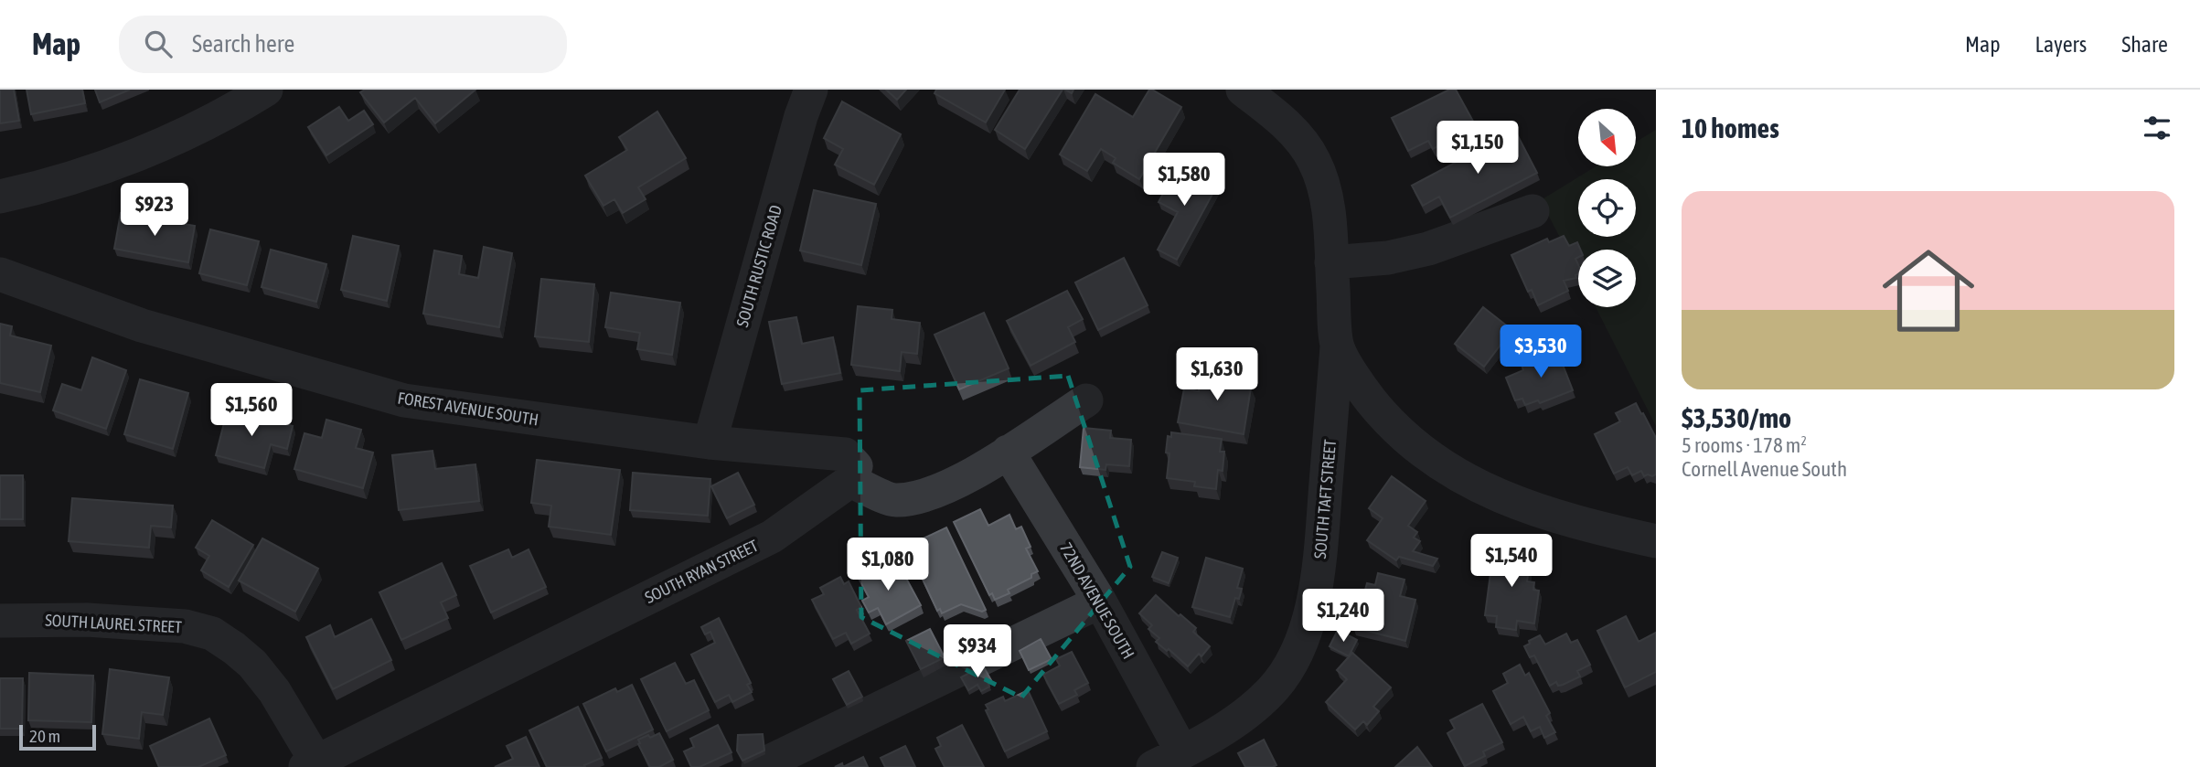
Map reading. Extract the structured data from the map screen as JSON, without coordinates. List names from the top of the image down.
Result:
{
  "streets": {
    "street": [
      "SOUTH RUSTIC ROAD",
      "FOREST AVENUE SOUTH",
      "SOUTH TAFT STREET",
      "SOUTH RYAN STREET",
      "72ND AVENUE SOUTH",
      "SOUTH LAUREL STREET"
    ]
  },
  "crossings": [
    ["SOUTH RUSTIC ROAD", "FOREST AVENUE SOUTH"],
    ["FOREST AVENUE SOUTH", "SOUTH RYAN STREET"],
    ["SOUTH TAFT STREET", "72ND AVENUE SOUTH"],
    ["SOUTH RYAN STREET", "SOUTH LAUREL STREET"]
  ],
  "scale_bar": "20 m",
  "north": "bottom right",
  "page": {
    "header": "Map",
    "search": "Search here",
    "nav": ["Map", "Layers", "Share"],
    "heading": "10 homes",
    "price": [
      "$1,150",
      "$1,580",
      "$923",
      "$3,530",
      "$1,630",
      "$1,560",
      "$1,540",
      "$1,080",
      "$1,240",
      "$934"
    ],
    "list": [
      {
        "name": "$3,530/mo",
        "note": "5 rooms · 178 m² · Cornell Avenue South"
      }
    ],
    "scale": "20 m"
  }
}
